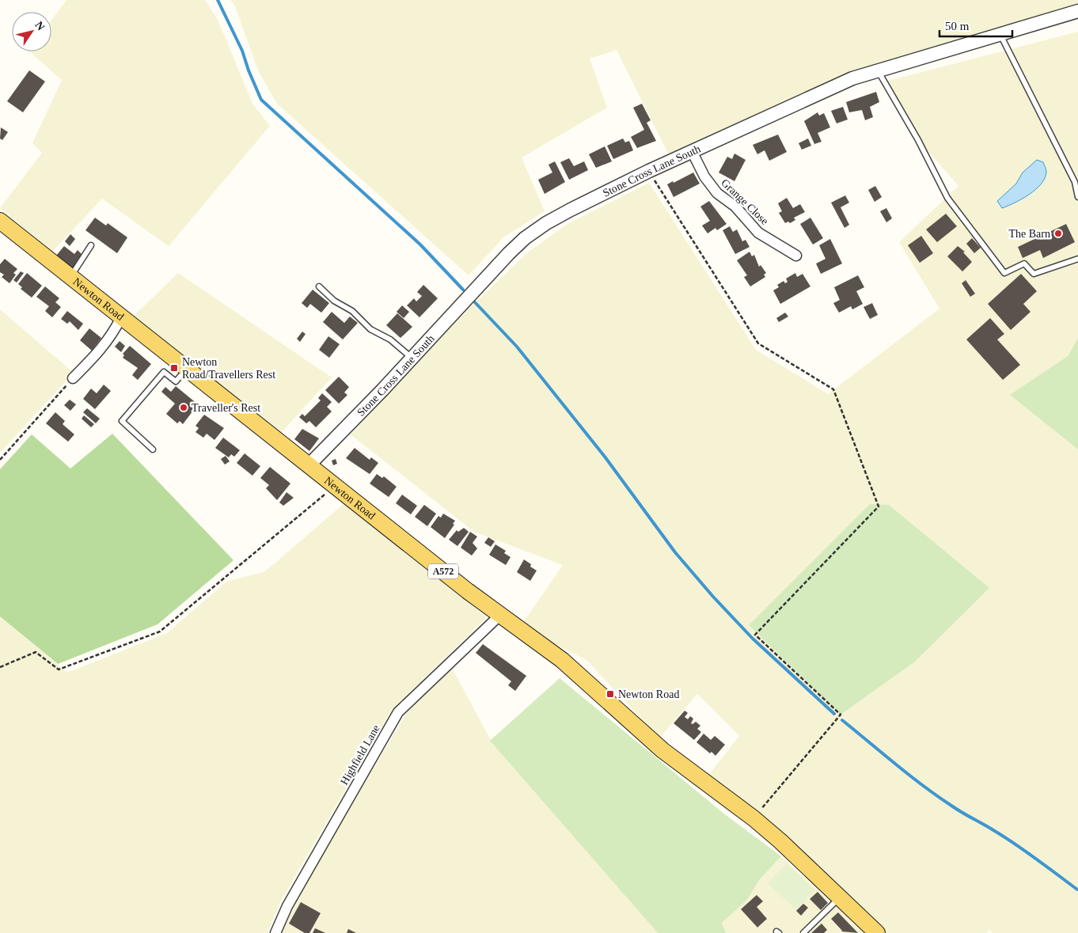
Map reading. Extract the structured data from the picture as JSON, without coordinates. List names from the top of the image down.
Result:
{
  "streets": {
    "main road": ["Newton Road", "A572"],
    "street": ["Stone Cross Lane South", "Grange Close", "Highfield Lane"]
  },
  "crossings": [
    ["Stone Cross Lane South", "Grange Close"],
    ["Stone Cross Lane South", "Newton Road"],
    ["Newton Road", "Highfield Lane"]
  ],
  "places": {
    "other": ["The Barn", "Traveller's Rest"],
    "transit": ["Newton Road/Travellers Rest", "Newton Road"]
  },
  "scale_bar": "50 m",
  "north": "top right"
}
